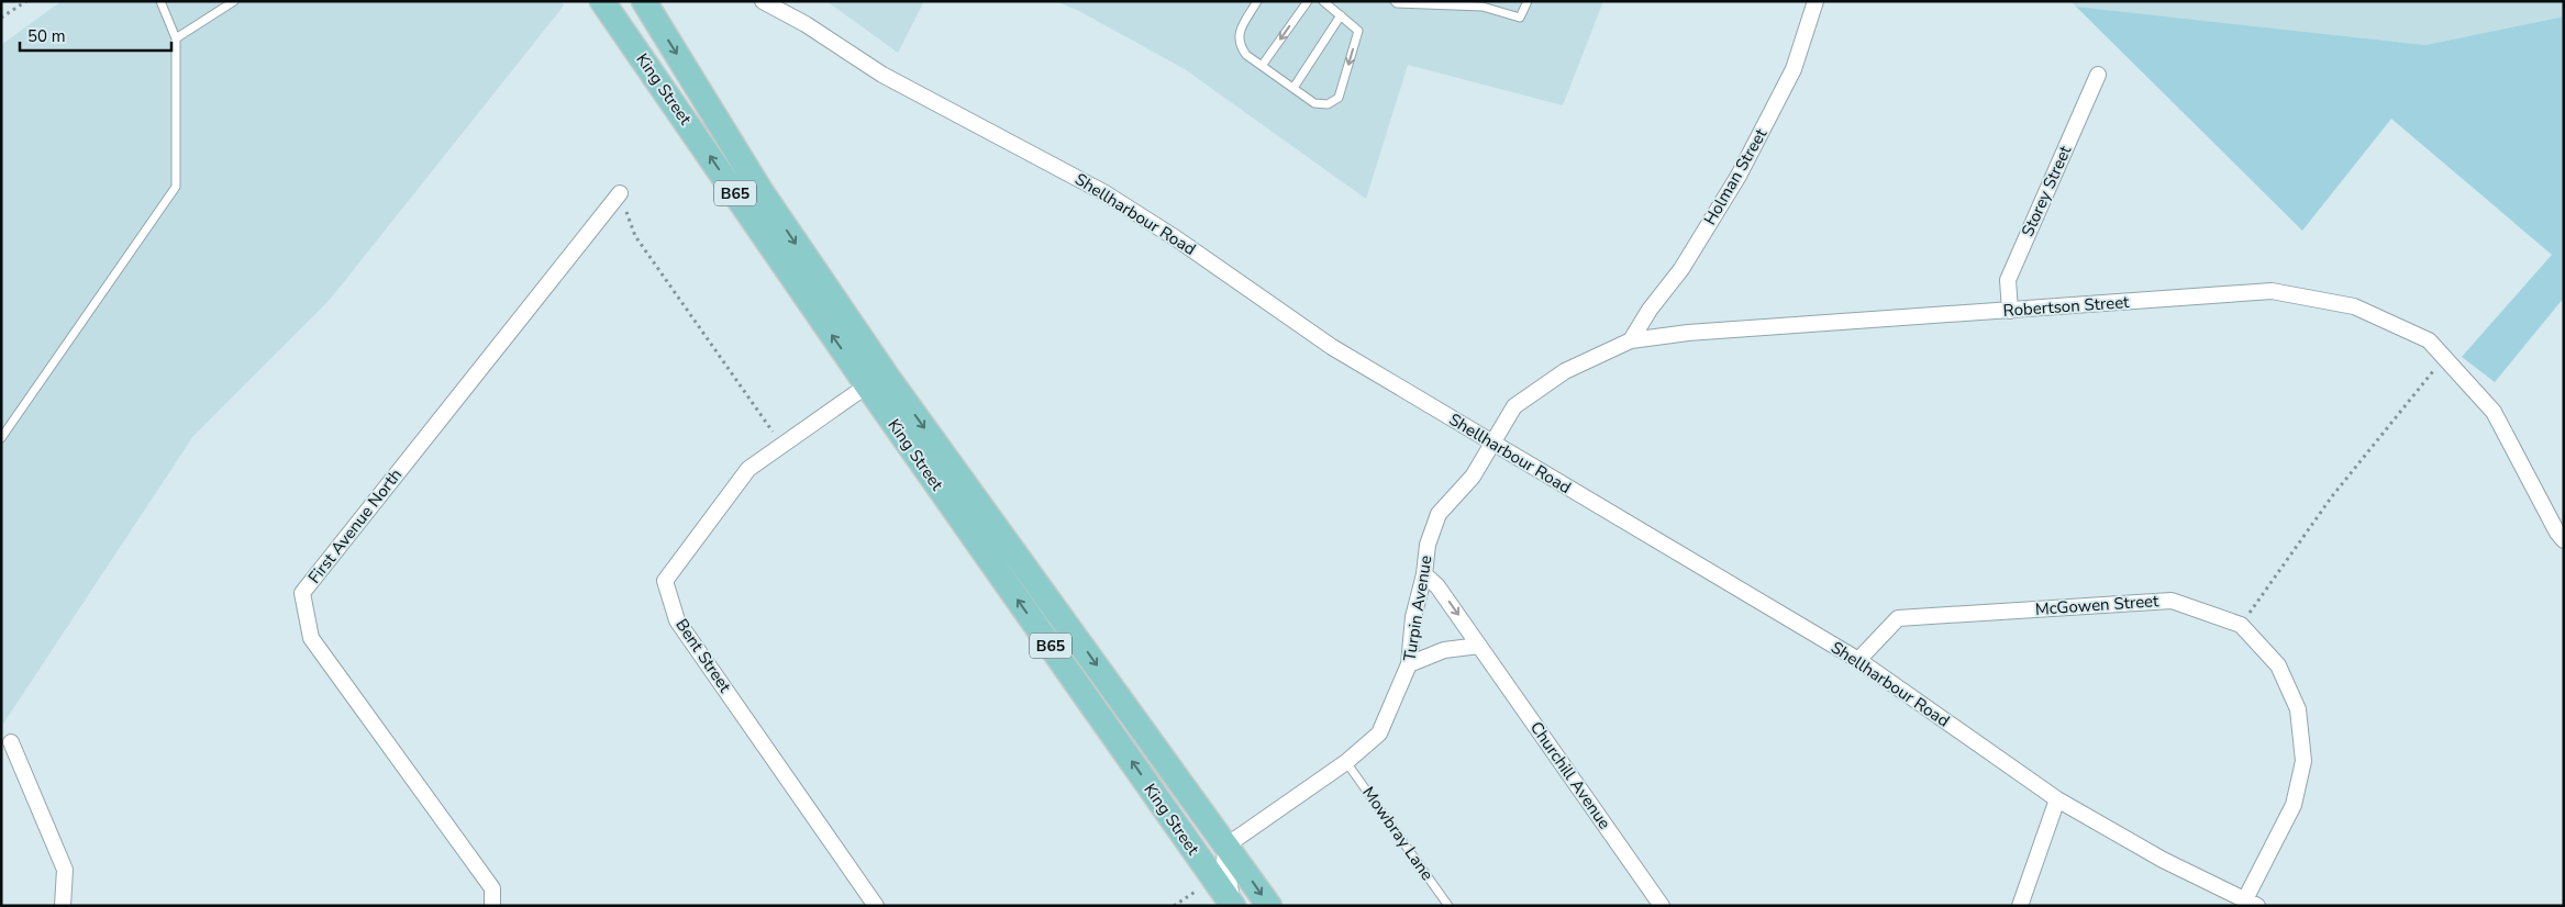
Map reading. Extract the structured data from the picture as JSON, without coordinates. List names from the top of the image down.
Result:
{
  "streets": {
    "main road": ["King Street", "B65"],
    "street": [
      "Holman Street",
      "Storey Street",
      "Shellharbour Road",
      "Robertson Street",
      "First Avenue North",
      "McGowen Street",
      "Turpin Avenue",
      "Bent Street",
      "Churchill Avenue"
    ],
    "lane": ["Mowbray Lane"]
  },
  "crossings": [
    ["King Street", "Turpin Avenue"],
    ["King Street", "Bent Street"],
    ["Holman Street", "Robertson Street"],
    ["Storey Street", "Robertson Street"],
    ["Shellharbour Road", "Robertson Street"],
    ["Shellharbour Road", "McGowen Street"],
    ["Shellharbour Road", "Turpin Avenue"],
    ["Robertson Street", "Turpin Avenue"],
    ["Turpin Avenue", "Churchill Avenue"],
    ["Turpin Avenue", "Mowbray Lane"]
  ],
  "scale_bar": "50 m"
}
